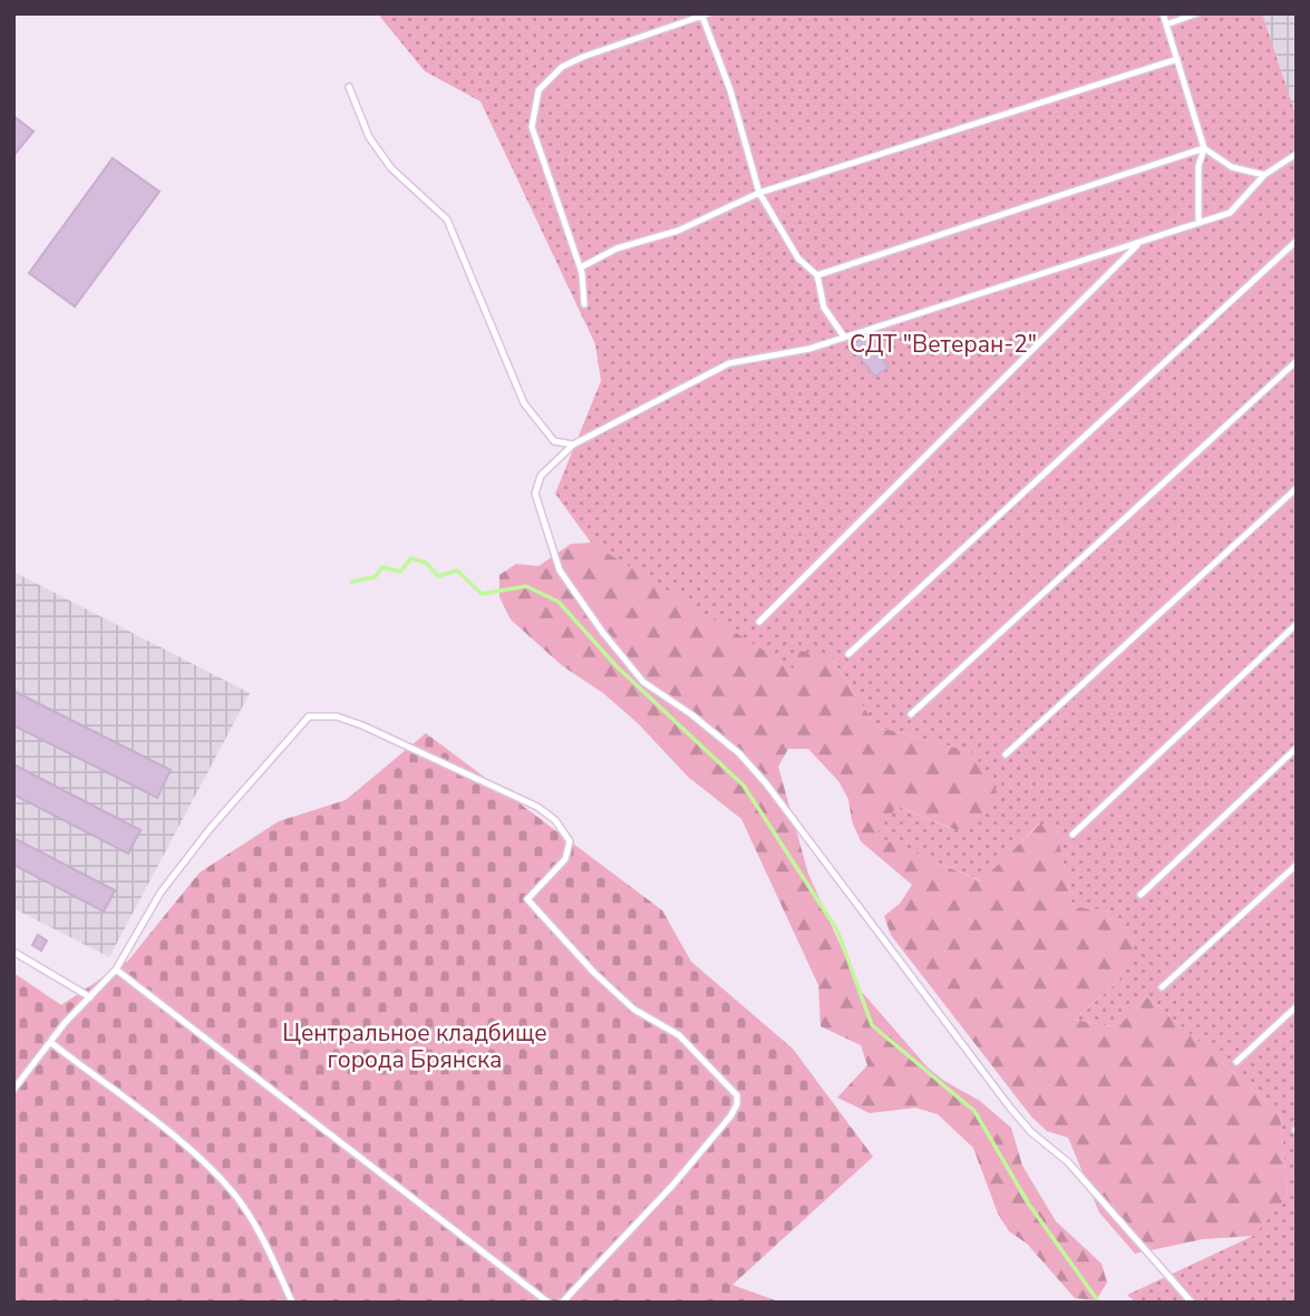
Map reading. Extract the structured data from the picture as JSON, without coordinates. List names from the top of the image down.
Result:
{
  "parks": ["СДТ \"Ветеран-2\"", "Центральное кладбище города Брянска"]
}
